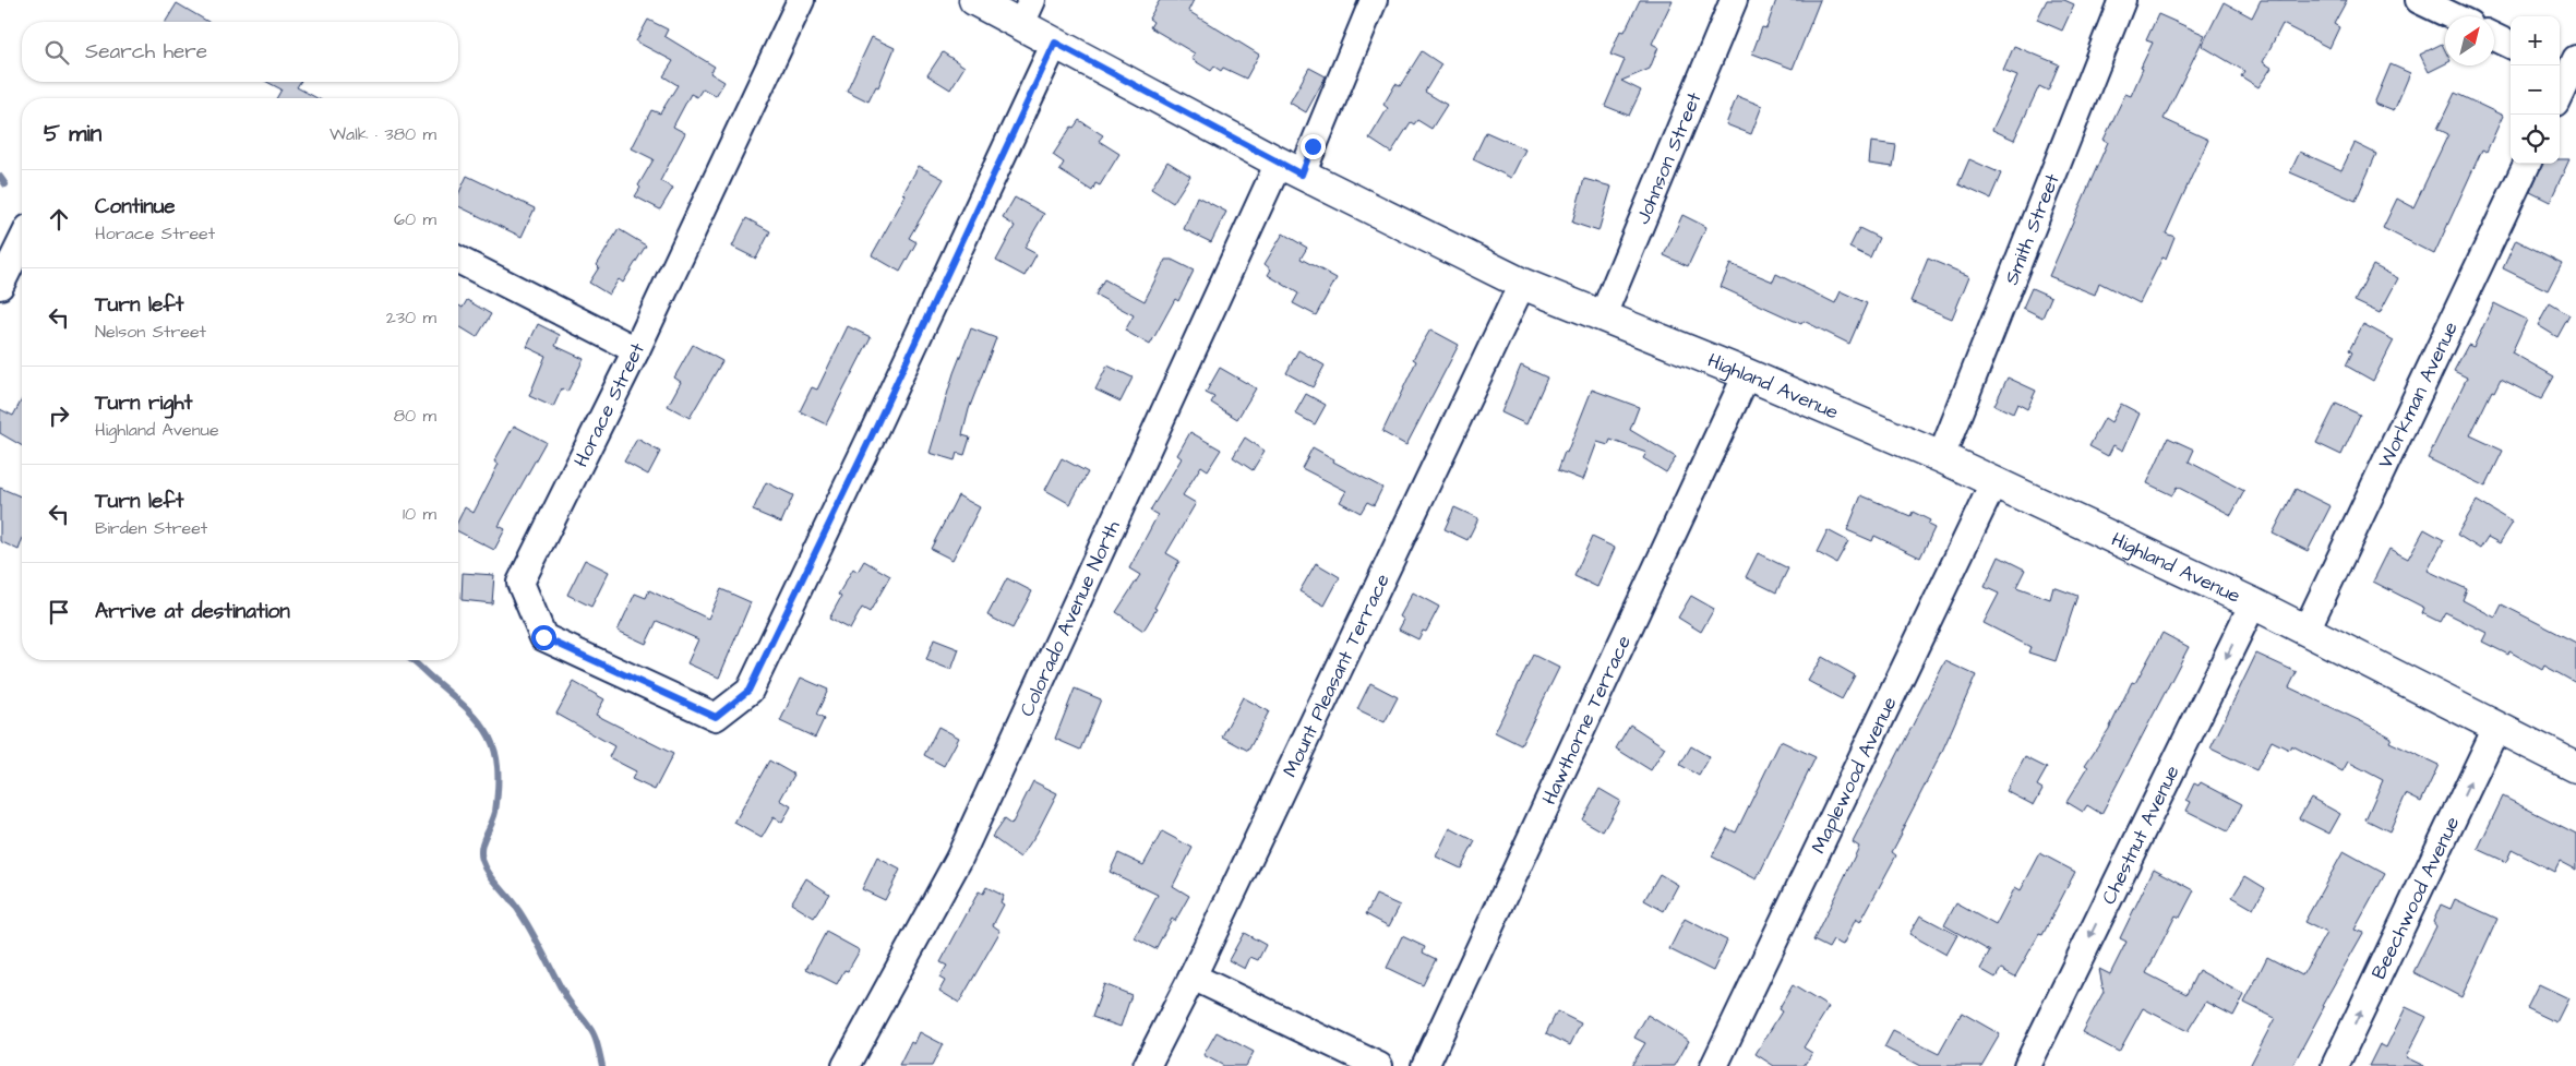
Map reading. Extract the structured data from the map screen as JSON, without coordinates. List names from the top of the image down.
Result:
{
  "streets": {
    "street": [
      "Johnson Street",
      "Smith Street",
      "Highland Avenue",
      "Workman Avenue",
      "Horace Street",
      "Colorado Avenue North",
      "Mount Pleasant Terrace",
      "Hawthorne Terrace",
      "Maplewood Avenue",
      "Chestnut Avenue",
      "Beechwood Avenue"
    ]
  },
  "crossings": [
    ["Johnson Street", "Highland Avenue"],
    ["Smith Street", "Highland Avenue"],
    ["Highland Avenue", "Workman Avenue"],
    ["Highland Avenue", "Horace Street"],
    ["Highland Avenue", "Colorado Avenue North"],
    ["Highland Avenue", "Mount Pleasant Terrace"],
    ["Highland Avenue", "Hawthorne Terrace"],
    ["Highland Avenue", "Maplewood Avenue"],
    ["Highland Avenue", "Chestnut Avenue"],
    ["Highland Avenue", "Beechwood Avenue"]
  ],
  "one_way": ["Chestnut Avenue", "Beechwood Avenue"],
  "north": "top right",
  "page": {
    "map_buttons": ["+", "−"],
    "search": "Search here",
    "heading": ["5 min", "Walk · 380 m"],
    "list": [
      ["Continue", "Horace Street", "60 m"],
      ["Turn left", "Nelson Street", "230 m"],
      ["Turn right", "Highland Avenue", "80 m"],
      ["Turn left", "Birden Street", "10 m"],
      "Arrive at destination"
    ]
  }
}
